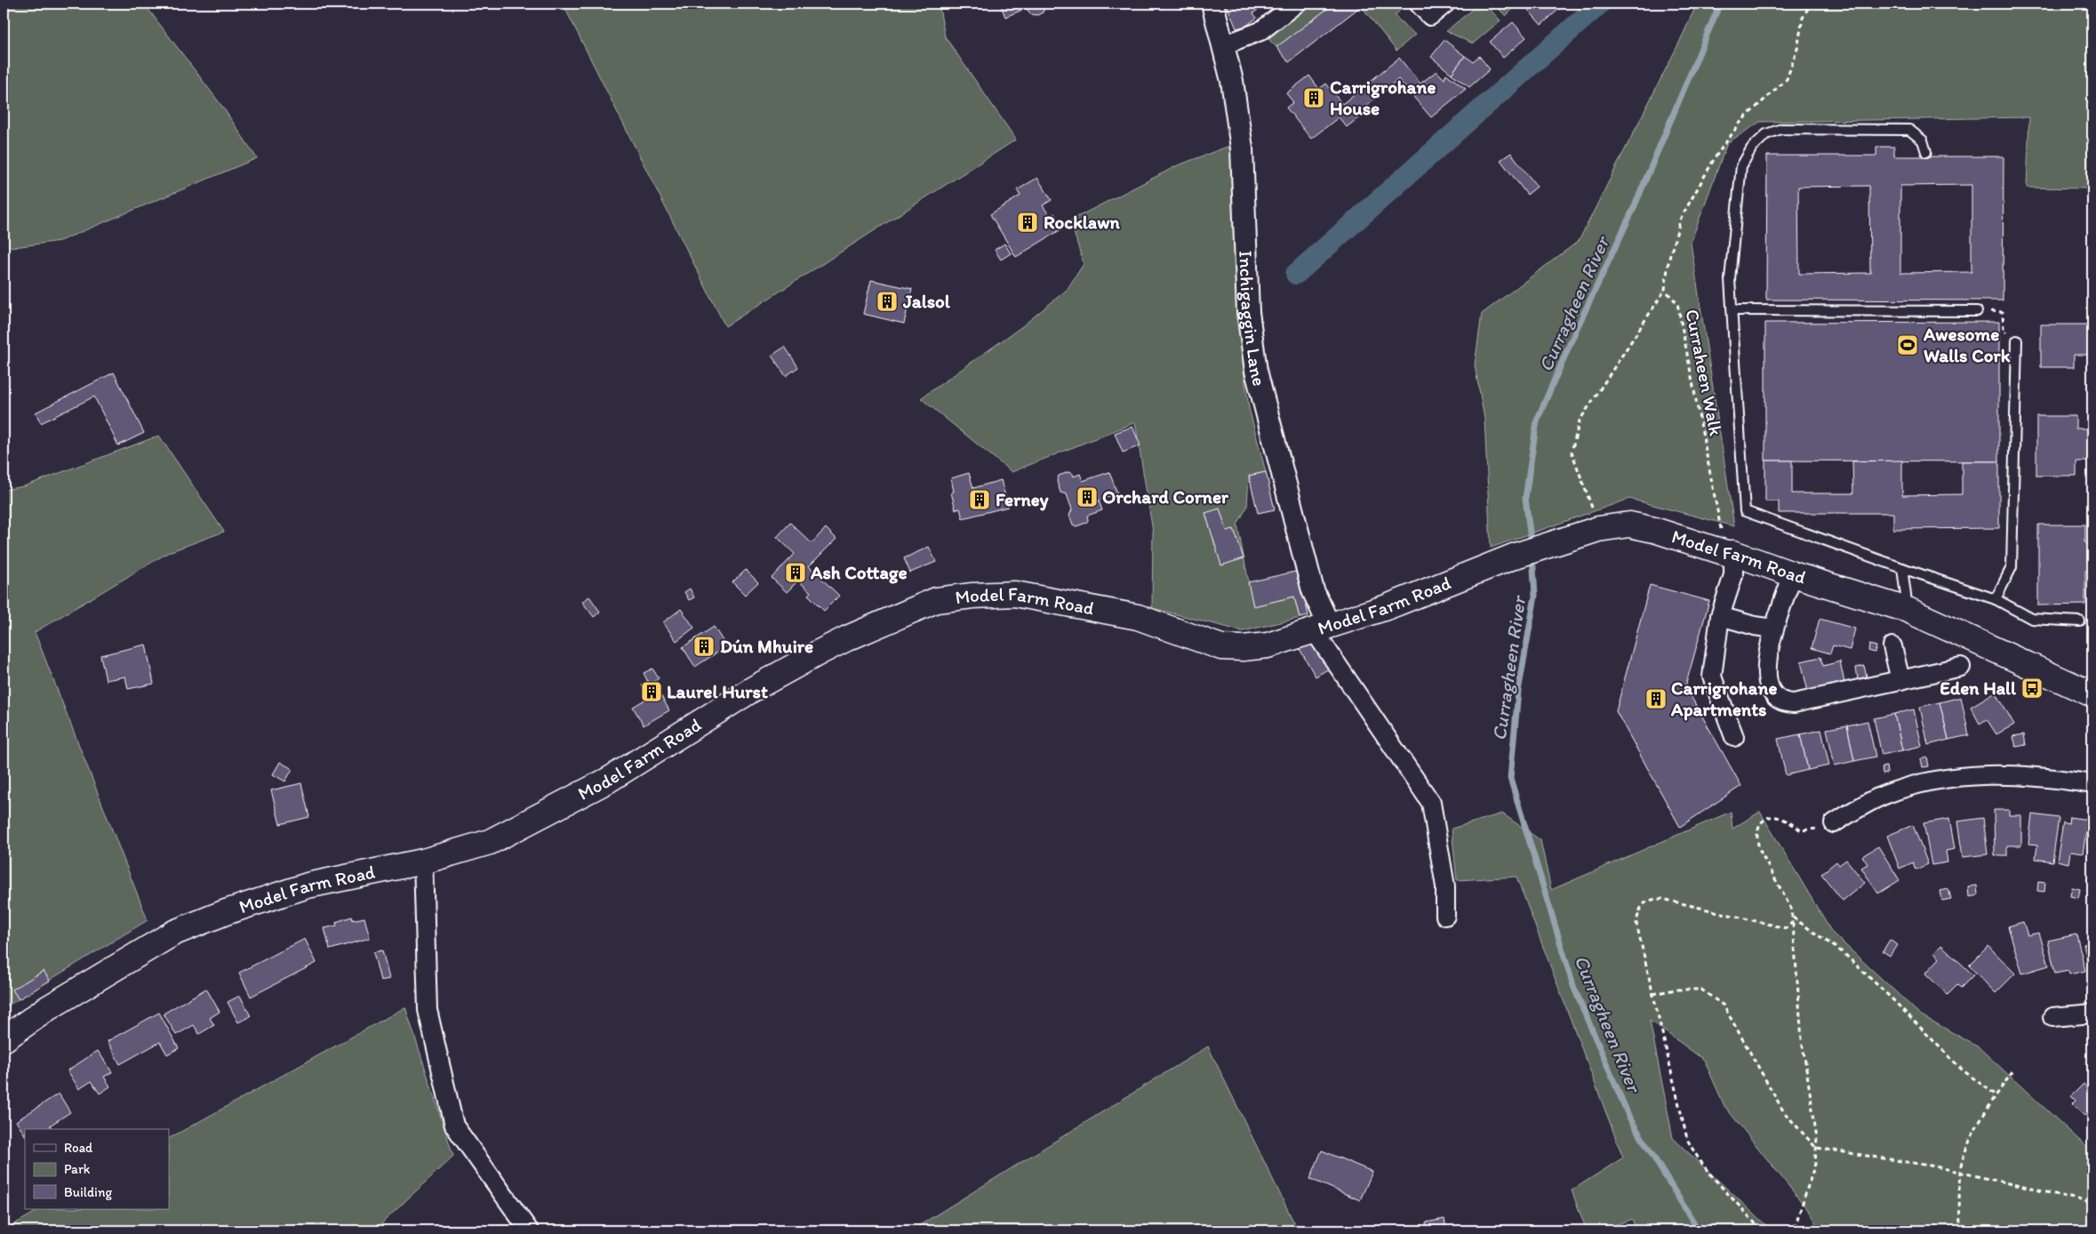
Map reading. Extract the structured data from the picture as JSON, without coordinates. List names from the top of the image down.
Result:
{
  "streets": {
    "main road": ["Model Farm Road"],
    "street": ["Inchigaggin Lane"],
    "path": ["Curraheen Walk"]
  },
  "crossings": [
    ["Inchigaggin Lane", "Model Farm Road"],
    ["Curraheen Walk", "Model Farm Road"]
  ],
  "water": ["Curragheen River"],
  "places": {
    "building": [
      "Carrigrohane House",
      "Rocklawn",
      "Jalsol",
      "Orchard Corner",
      "Ferney",
      "Ash Cottage",
      "Dún Mhuire",
      "Laurel Hurst",
      "Carrigrohane Apartments"
    ],
    "sports": ["Awesome Walls Cork"],
    "bus stop": ["Eden Hall"]
  },
  "legend": ["Road", "Park", "Building"]
}
